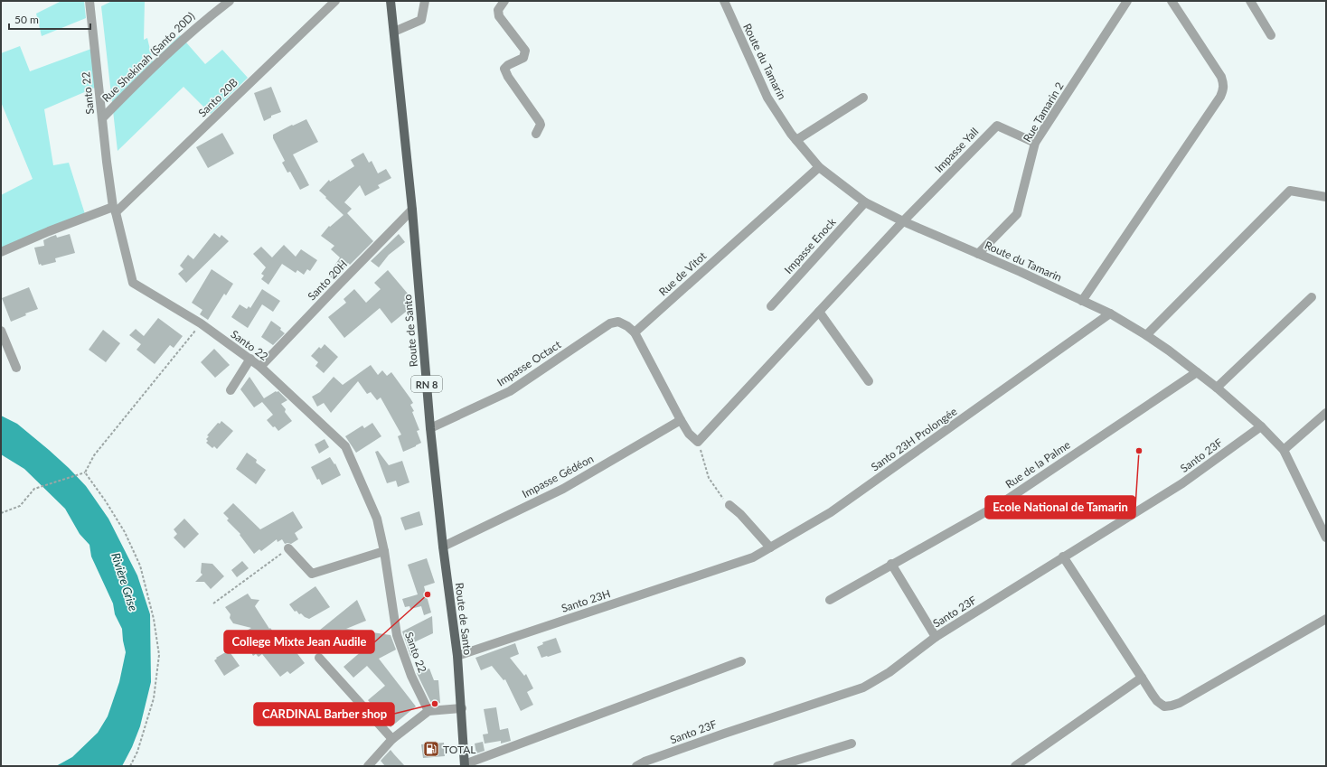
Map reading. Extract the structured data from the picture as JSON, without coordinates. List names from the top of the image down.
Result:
{
  "streets": {
    "main road": ["Route de Santo", "RN 8"],
    "street": [
      "Rue Shekinah (Santo 20D)",
      "Route du Tamarin",
      "Santo 22",
      "Santo 20B",
      "Rue Tamarin 2",
      "Impasse Yall",
      "Impasse Enock",
      "Rue de Vitot",
      "Santo 20H",
      "Impasse Octact",
      "Santo 23H Prolongée",
      "Santo 23F",
      "Rue de la Palme",
      "Impasse Gédéon",
      "Santo 23H"
    ]
  },
  "crossings": [
    ["Rue Shekinah (Santo 20D)", "Santo 22"],
    ["Route du Tamarin", "Rue Tamarin 2"],
    ["Route du Tamarin", "Impasse Yall"],
    ["Route du Tamarin", "Impasse Enock"],
    ["Route du Tamarin", "Rue de Vitot"],
    ["Route du Tamarin", "Santo 23H Prolongée"],
    ["Route du Tamarin", "Santo 23F"],
    ["Route du Tamarin", "Rue de la Palme"],
    ["Santo 22", "Santo 20B"],
    ["Santo 22", "Santo 20H"],
    ["Rue Tamarin 2", "Impasse Yall"],
    ["Rue de Vitot", "Impasse Octact"],
    ["Santo 20H", "Route de Santo"],
    ["Route de Santo", "Impasse Octact"],
    ["Route de Santo", "Impasse Gédéon"],
    ["Route de Santo", "Santo 23H"],
    ["Santo 23H Prolongée", "Santo 23H"]
  ],
  "water": ["Rivière Grise"],
  "places": {
    "other": ["Ecole National de Tamarin", "College Mixte Jean Audile", "CARDINAL Barber shop"],
    "fuel station": ["TOTAL"]
  },
  "scale_bar": "50 m"
}
